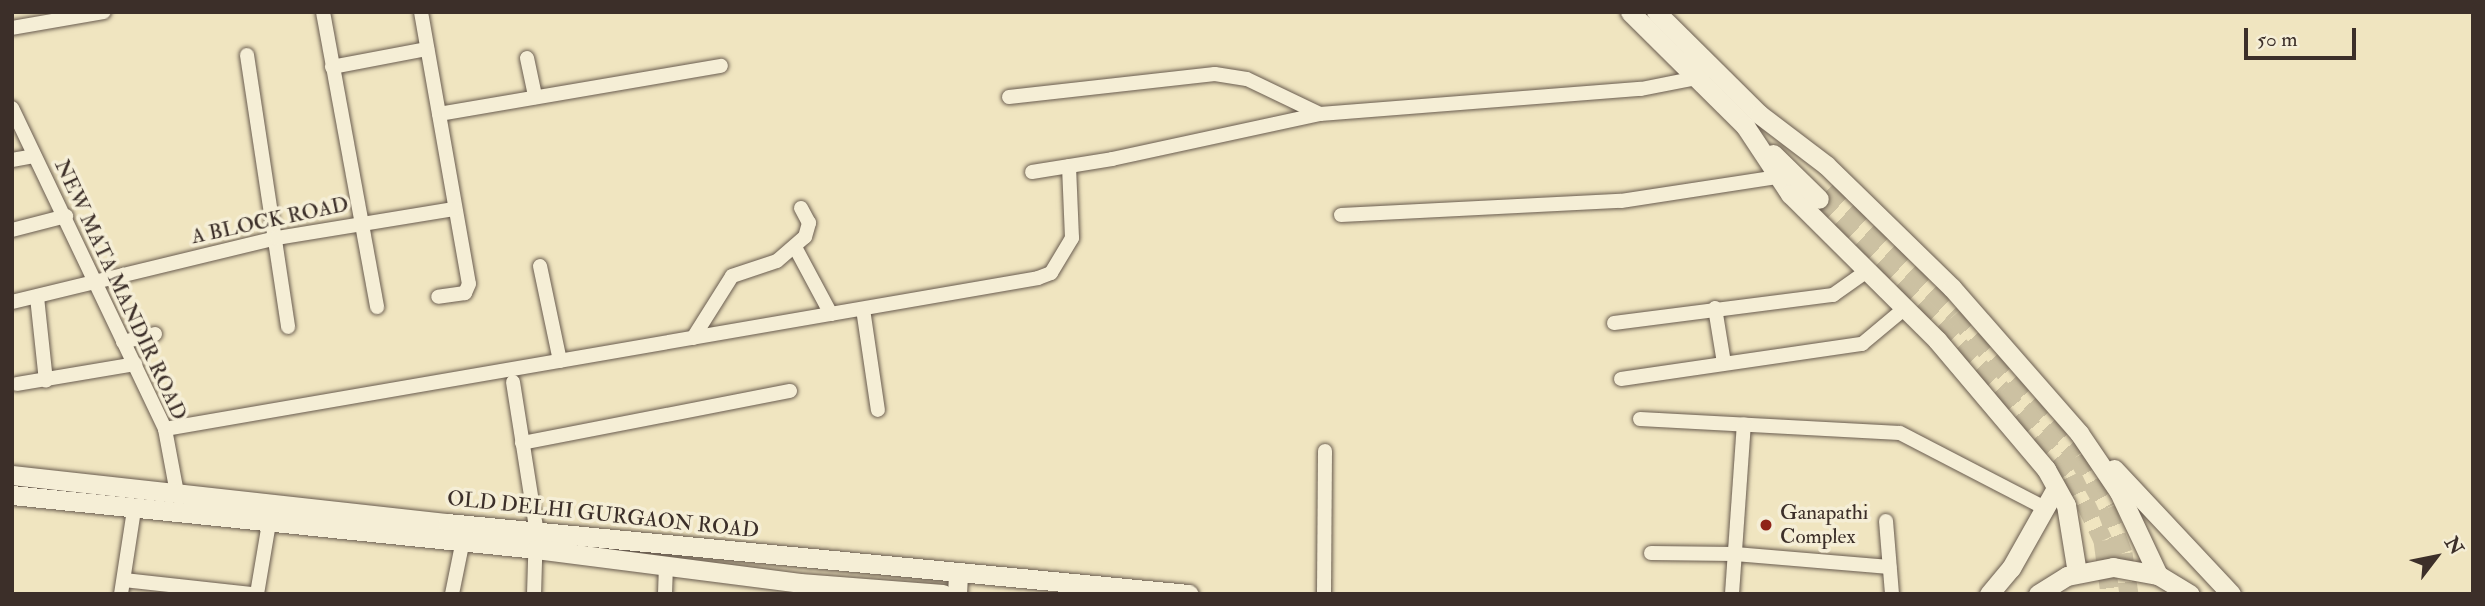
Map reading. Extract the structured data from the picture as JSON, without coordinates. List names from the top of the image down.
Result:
{
  "streets": {
    "main road": ["OLD DELHI GURGAON ROAD"],
    "street": ["A BLOCK ROAD", "NEW MATA MANDIR ROAD"]
  },
  "crossings": [
    ["A BLOCK ROAD", "NEW MATA MANDIR ROAD"],
    ["NEW MATA MANDIR ROAD", "OLD DELHI GURGAON ROAD"]
  ],
  "places": ["Ganapathi Complex"],
  "scale_bar": "50 m",
  "north": "top right"
}
